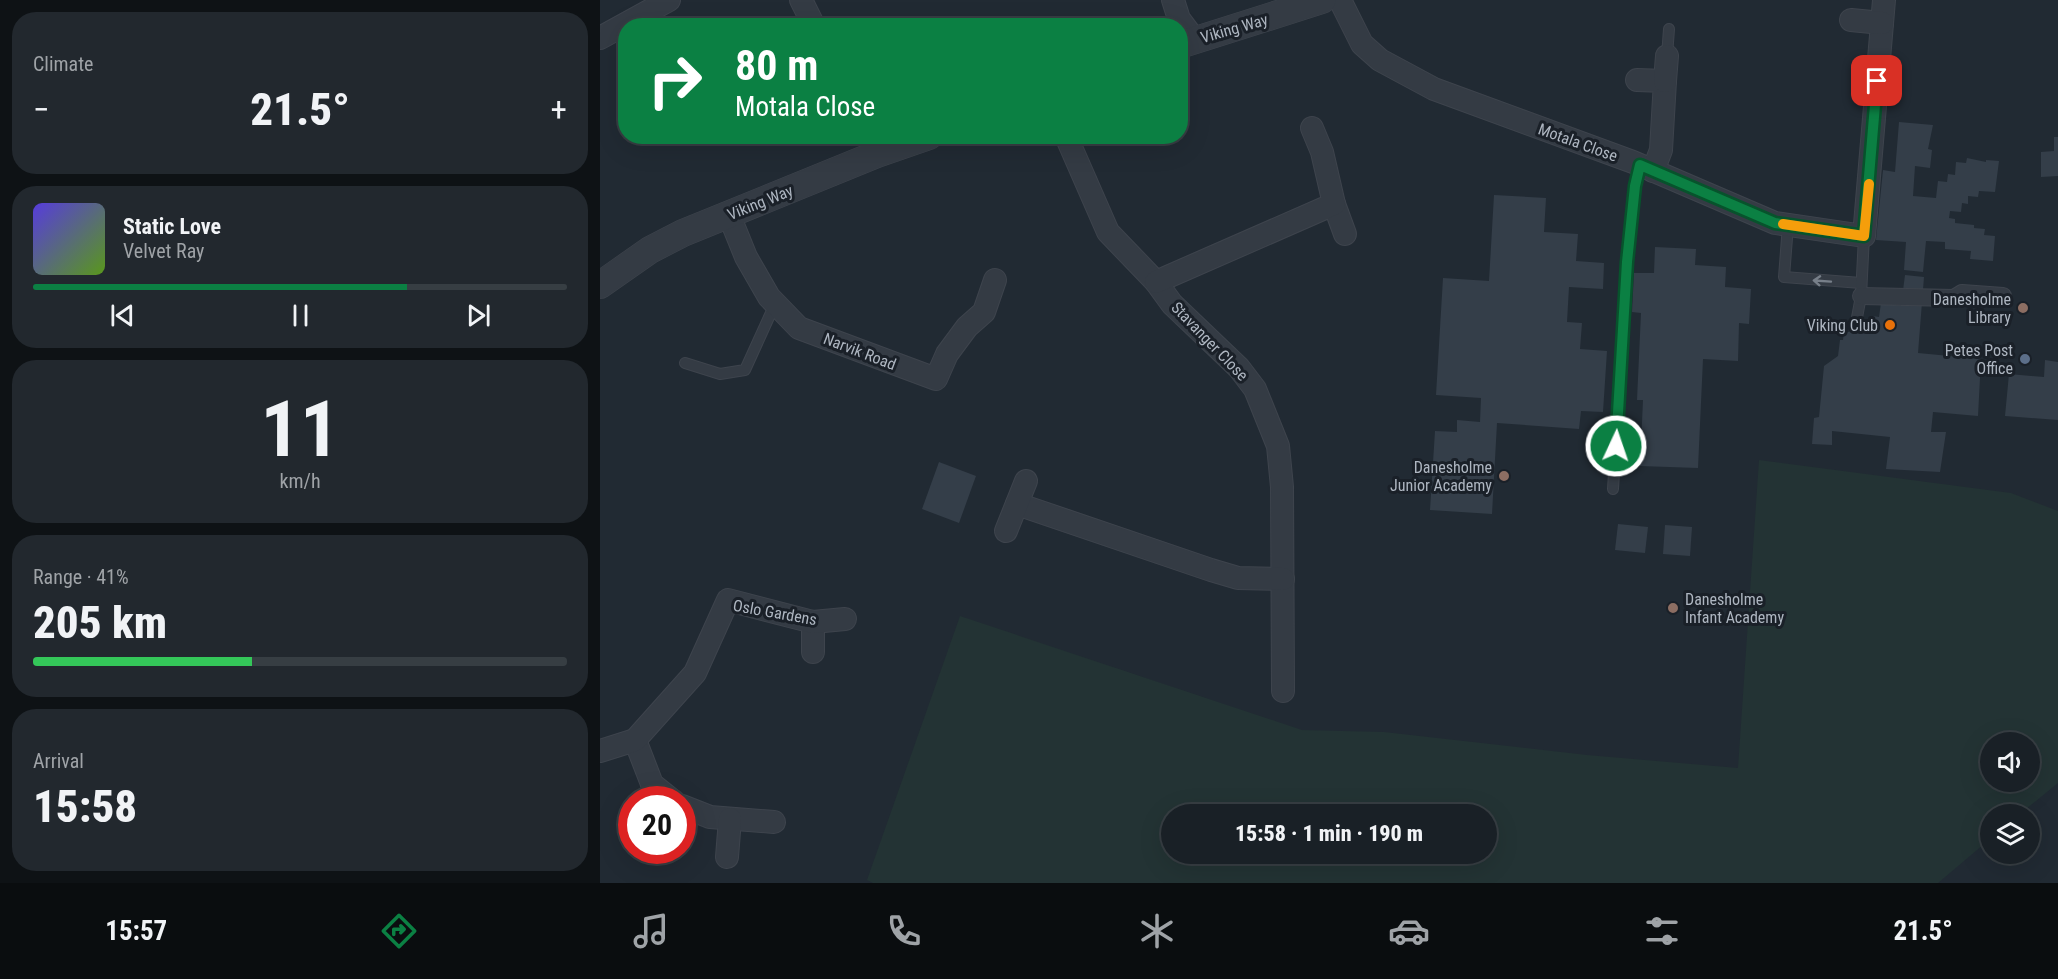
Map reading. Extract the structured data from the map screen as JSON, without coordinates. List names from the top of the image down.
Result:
{
  "streets": {
    "street": [
      "Viking Way",
      "Motala Close",
      "Stavanger Close",
      "Narvik Road",
      "Oslo Gardens"
    ]
  },
  "crossings": [
    ["Viking Way", "Narvik Road"]
  ],
  "places": [
    "Danesholme Library",
    "Viking Club",
    "Petes Post Office",
    "Danesholme Junior Academy",
    "Danesholme Infant Academy"
  ],
  "page": {
    "tile": [
      "Climate",
      ["11", "km/h"],
      ["Range · 41%", "205 km"],
      ["Arrival", "15:58"]
    ],
    "turn": ["80 m", "Motala Close"],
    "heat": ["−", "21.5°", "+"],
    "song": ["Static Love", "Velvet Ray"],
    "limit": "20",
    "trip": "15:58 · 1 min · 190 m",
    "tabs": ["15:57", "21.5°"]
  }
}
